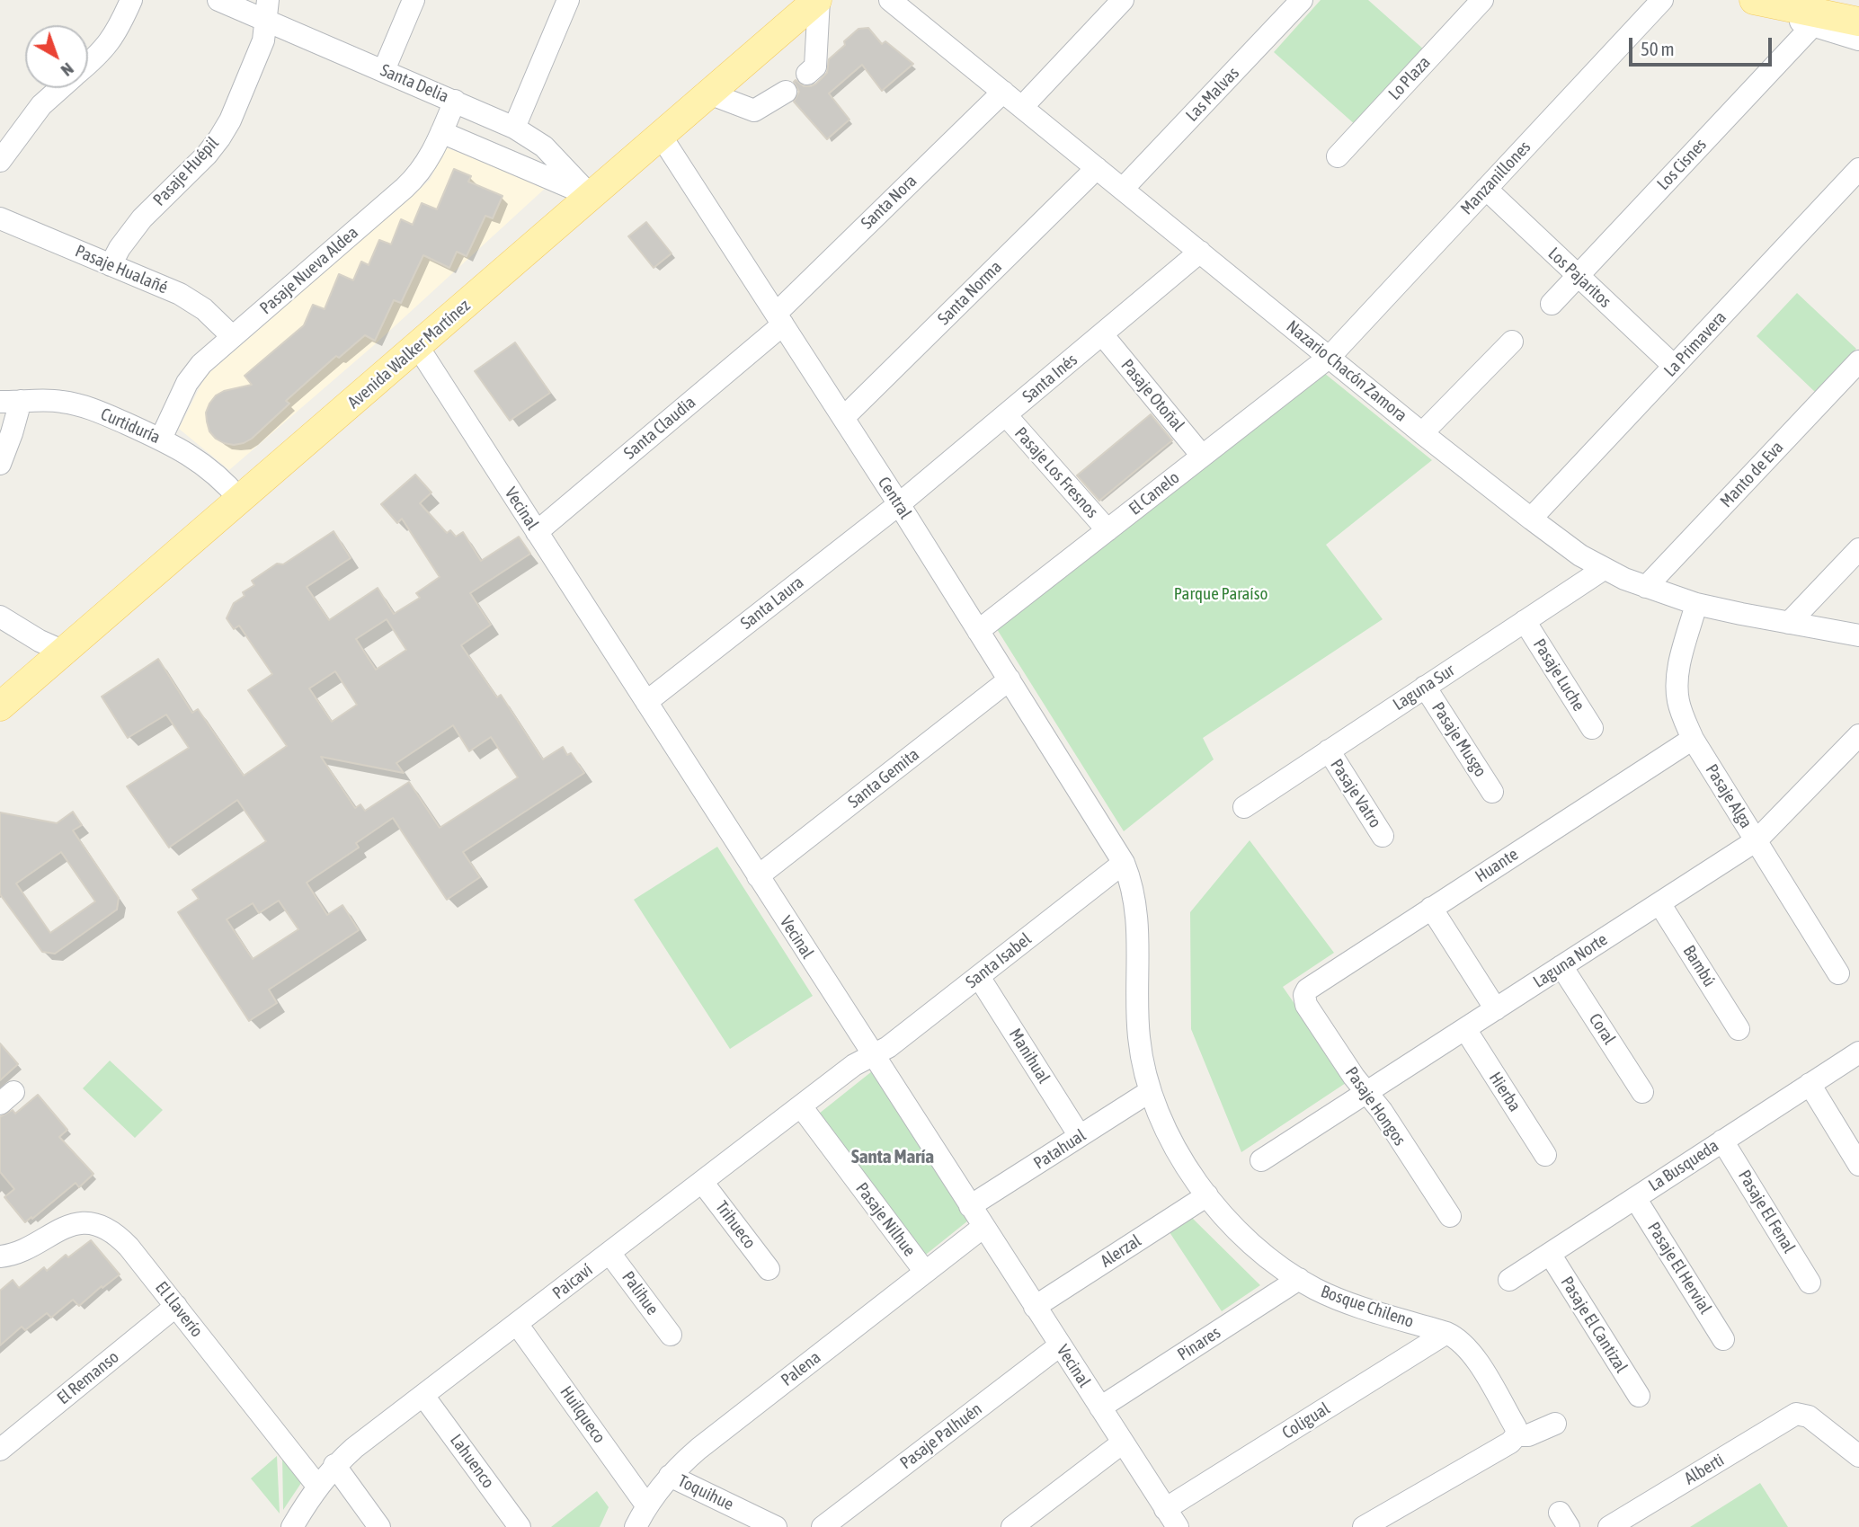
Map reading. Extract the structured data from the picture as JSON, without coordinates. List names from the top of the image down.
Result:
{
  "streets": {
    "main road": ["Avenida Walker Martínez"],
    "street": [
      "Lo Plaza",
      "Santa Delia",
      "Las Malvas",
      "Los Cisnes",
      "Pasaje Huépil",
      "Manzanillones",
      "Santa Nora",
      "Pasaje Hualañé",
      "Pasaje Nueva Aldea",
      "Los Pajaritos",
      "Santa Norma",
      "La Primavera",
      "Nazario Chacón Zamora",
      "Santa Inés",
      "Pasaje Otoñal",
      "Curtiduría",
      "Santa Claudia",
      "Pasaje Los Fresnos",
      "Manto de Eva",
      "El Canelo",
      "Central",
      "Vecinal",
      "Santa Laura",
      "Pasaje Luche",
      "Laguna Sur",
      "Pasaje Musgo",
      "Santa Gemita",
      "Pasaje Vatro",
      "Pasaje Alga",
      "Huante",
      "Santa Isabel",
      "Laguna Norte",
      "Bambú",
      "Coral",
      "Manihual",
      "Hierba",
      "Pasaje Hongos",
      "Patahual",
      "La Busqueda",
      "Pasaje El Fenal",
      "Pasaje Nilhue",
      "Trihueco",
      "Alerzal",
      "Pasaje El Hervial",
      "Paicaví",
      "Palihue",
      "Bosque Chileno",
      "El Llaverío",
      "Pasaje El Cantizal",
      "Pinares",
      "Palena",
      "El Remanso",
      "Huilqueco",
      "Coligual",
      "Pasaje Palhuén",
      "Lahuenco",
      "Alberti",
      "Toquihue"
    ]
  },
  "crossings": [
    ["Santa Delia", "Pasaje Huépil"],
    ["Santa Delia", "Pasaje Nueva Aldea"],
    ["Santa Delia", "Avenida Walker Martínez"],
    ["Las Malvas", "Nazario Chacón Zamora"],
    ["Los Cisnes", "Los Pajaritos"],
    ["Pasaje Huépil", "Pasaje Hualañé"],
    ["Manzanillones", "Los Pajaritos"],
    ["Manzanillones", "Nazario Chacón Zamora"],
    ["Manzanillones", "El Canelo"],
    ["Santa Nora", "Nazario Chacón Zamora"],
    ["Santa Nora", "Santa Claudia"],
    ["Santa Nora", "Central"],
    ["Pasaje Hualañé", "Pasaje Nueva Aldea"],
    ["Pasaje Nueva Aldea", "Curtiduría"],
    ["Los Pajaritos", "La Primavera"],
    ["Santa Norma", "Nazario Chacón Zamora"],
    ["Santa Norma", "Central"],
    ["La Primavera", "Nazario Chacón Zamora"],
    ["Avenida Walker Martínez", "Curtiduría"],
    ["Avenida Walker Martínez", "Central"],
    ["Avenida Walker Martínez", "Vecinal"],
    ["Nazario Chacón Zamora", "Santa Inés"],
    ["Nazario Chacón Zamora", "Manto de Eva"],
    ["Nazario Chacón Zamora", "El Canelo"],
    ["Nazario Chacón Zamora", "Laguna Sur"],
    ["Nazario Chacón Zamora", "Pasaje Alga"],
    ["Santa Inés", "Pasaje Otoñal"],
    ["Santa Inés", "Pasaje Los Fresnos"],
    ["Santa Inés", "Central"],
    ["Santa Inés", "Santa Laura"],
    ["Pasaje Otoñal", "El Canelo"],
    ["Santa Claudia", "Central"],
    ["Santa Claudia", "Vecinal"],
    ["Pasaje Los Fresnos", "El Canelo"],
    ["El Canelo", "Central"],
    ["Central", "Santa Laura"],
    ["Central", "Santa Gemita"],
    ["Central", "Santa Isabel"],
    ["Central", "Bosque Chileno"],
    ["Vecinal", "Santa Laura"],
    ["Vecinal", "Santa Gemita"],
    ["Vecinal", "Santa Isabel"],
    ["Vecinal", "Patahual"],
    ["Vecinal", "Alerzal"],
    ["Vecinal", "Paicaví"],
    ["Vecinal", "Pinares"],
    ["Vecinal", "Palena"],
    ["Vecinal", "Coligual"],
    ["Vecinal", "Pasaje Palhuén"],
    ["Pasaje Luche", "Laguna Sur"],
    ["Laguna Sur", "Pasaje Musgo"],
    ["Laguna Sur", "Pasaje Vatro"],
    ["Pasaje Alga", "Huante"],
    ["Pasaje Alga", "Laguna Norte"],
    ["Huante", "Pasaje Hongos"],
    ["Santa Isabel", "Manihual"],
    ["Santa Isabel", "Paicaví"],
    ["Santa Isabel", "Bosque Chileno"],
    ["Laguna Norte", "Bambú"],
    ["Laguna Norte", "Coral"],
    ["Laguna Norte", "Hierba"],
    ["Laguna Norte", "Pasaje Hongos"],
    ["Manihual", "Patahual"],
    ["Patahual", "Bosque Chileno"],
    ["La Busqueda", "Pasaje El Fenal"],
    ["La Busqueda", "Pasaje El Hervial"],
    ["La Busqueda", "Pasaje El Cantizal"],
    ["Pasaje Nilhue", "Paicaví"],
    ["Pasaje Nilhue", "Palena"],
    ["Trihueco", "Paicaví"],
    ["Alerzal", "Bosque Chileno"],
    ["Paicaví", "Palihue"],
    ["Paicaví", "El Llaverío"],
    ["Paicaví", "Huilqueco"],
    ["Paicaví", "Lahuenco"],
    ["Bosque Chileno", "Pinares"],
    ["Bosque Chileno", "Coligual"],
    ["El Llaverío", "El Remanso"],
    ["Palena", "Huilqueco"],
    ["Palena", "Toquihue"]
  ],
  "districts": ["Santa María"],
  "parks": ["Parque Paraíso"],
  "scale_bar": "50 m",
  "north": "bottom right"
}
